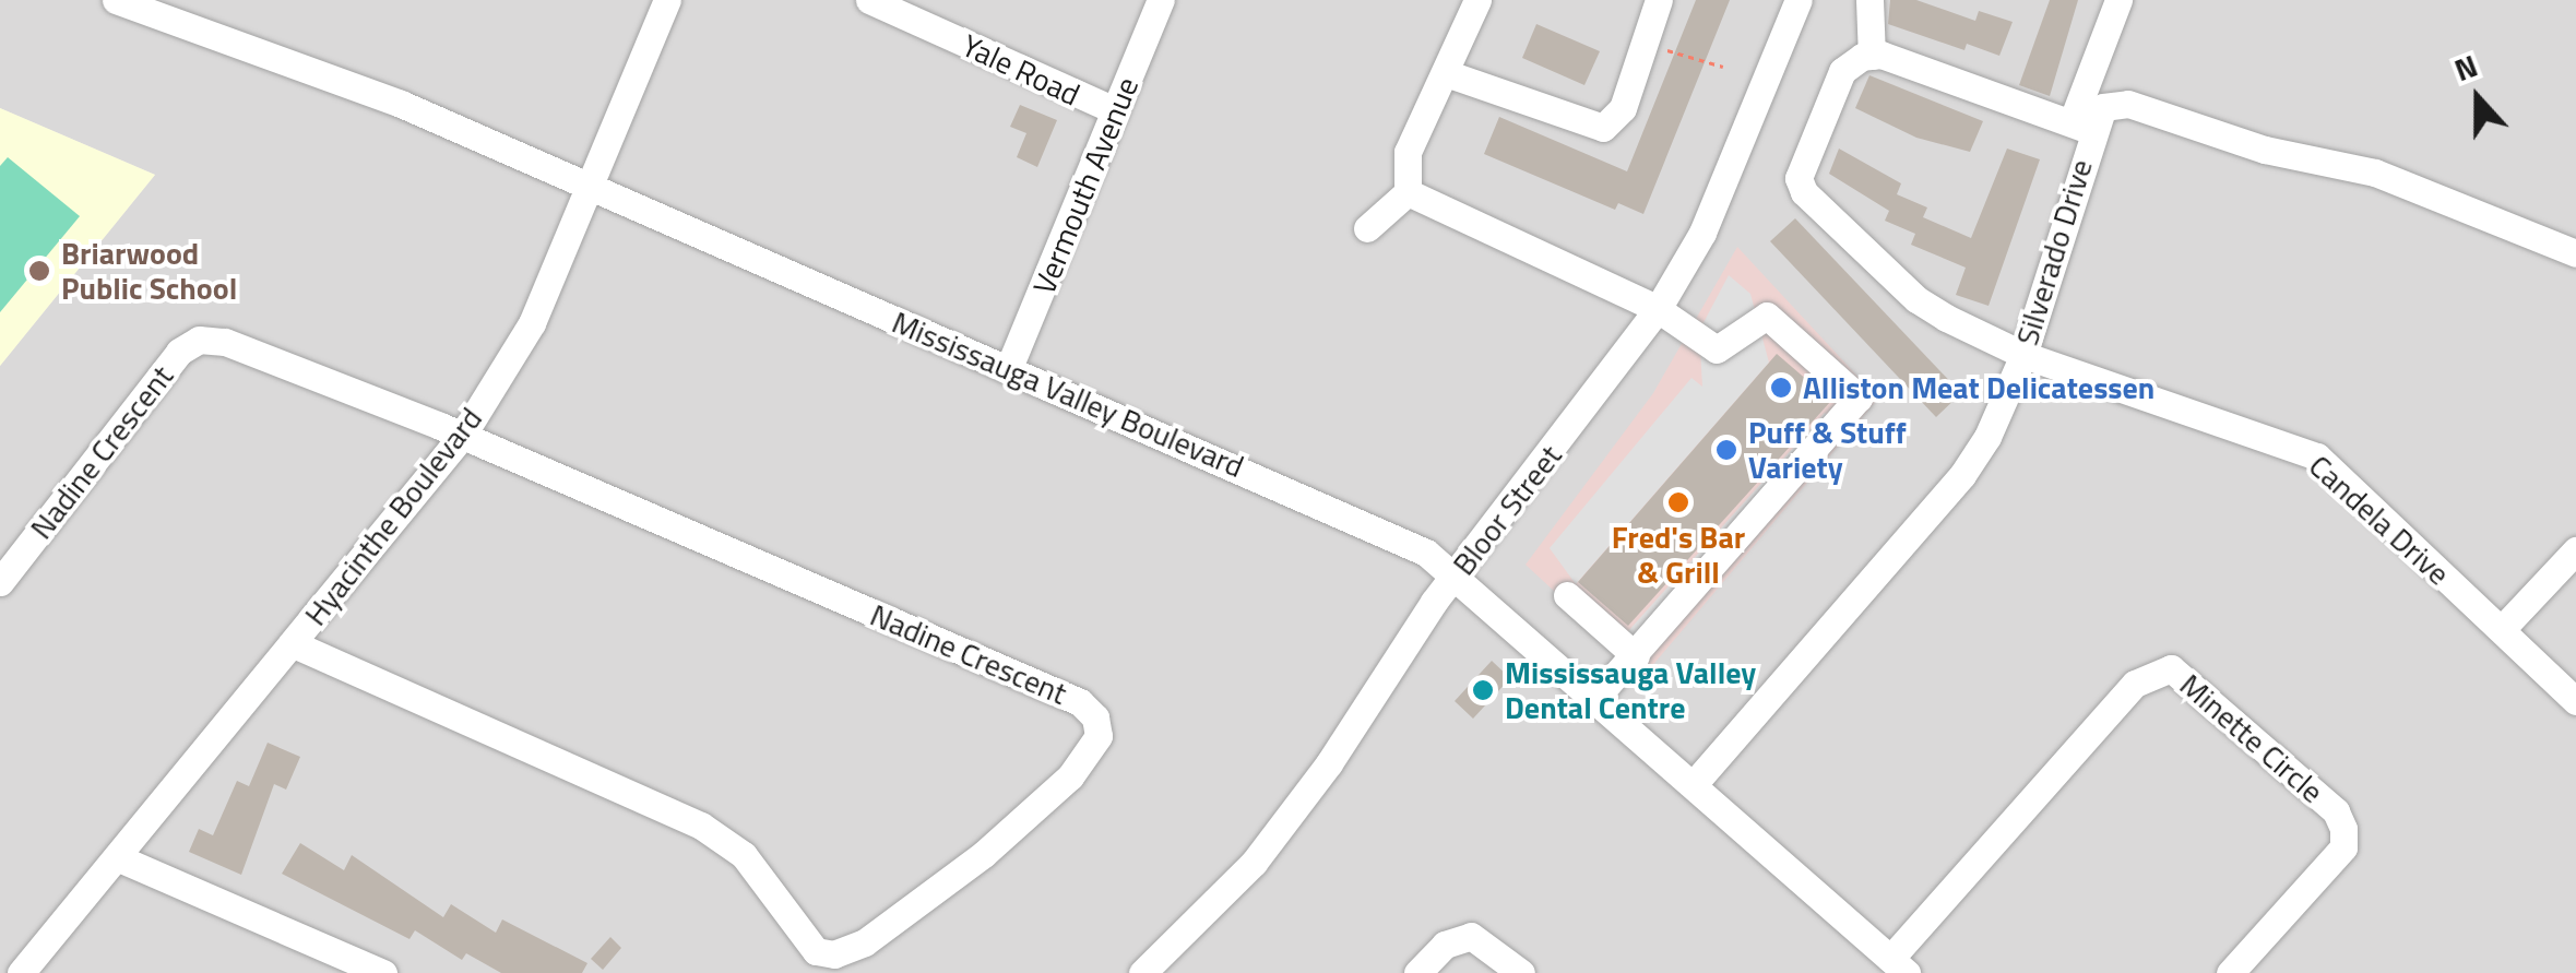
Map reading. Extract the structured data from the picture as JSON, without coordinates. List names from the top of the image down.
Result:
{
  "streets": {
    "street": [
      "Yale Road",
      "Vermouth Avenue",
      "Silverado Drive",
      "Mississauga Valley Boulevard",
      "Nadine Crescent",
      "Bloor Street",
      "Hyacinthe Boulevard",
      "Candela Drive",
      "Minette Circle"
    ]
  },
  "crossings": [
    ["Yale Road", "Vermouth Avenue"],
    ["Vermouth Avenue", "Mississauga Valley Boulevard"],
    ["Silverado Drive", "Mississauga Valley Boulevard"],
    ["Silverado Drive", "Candela Drive"],
    ["Mississauga Valley Boulevard", "Bloor Street"],
    ["Mississauga Valley Boulevard", "Hyacinthe Boulevard"],
    ["Mississauga Valley Boulevard", "Minette Circle"],
    ["Nadine Crescent", "Hyacinthe Boulevard"]
  ],
  "places": [
    "Briarwood Public School",
    "Alliston Meat Delicatessen",
    "Puff & Stuff Variety",
    "Fred's Bar & Grill",
    "Mississauga Valley Dental Centre"
  ],
  "north": "top"
}
